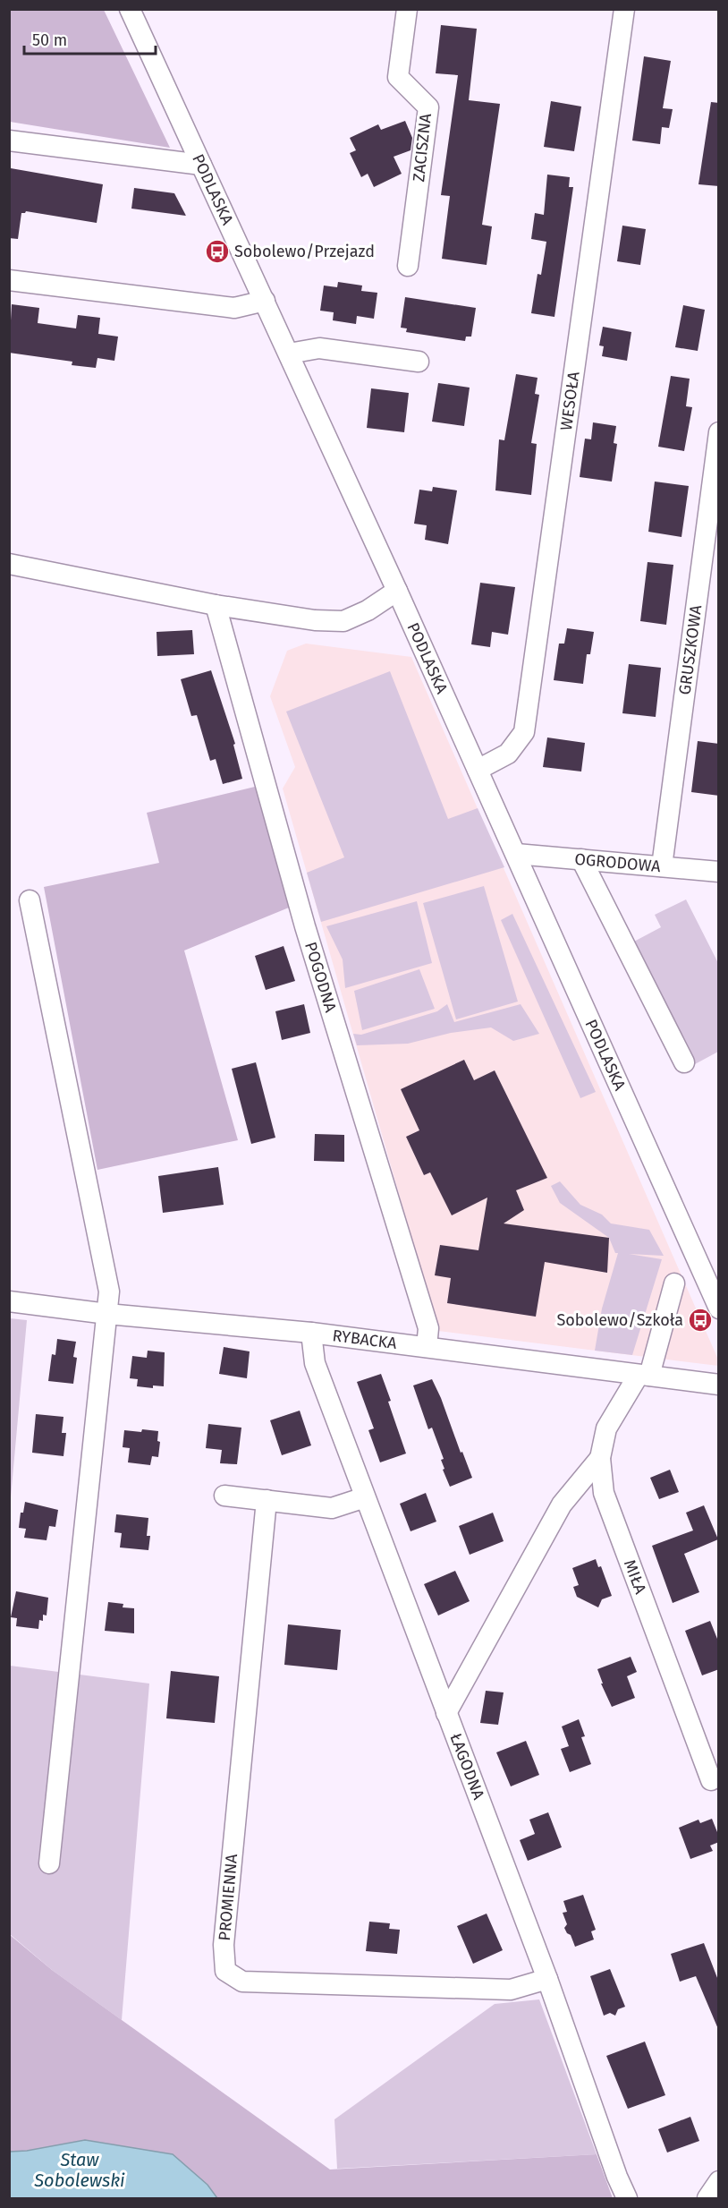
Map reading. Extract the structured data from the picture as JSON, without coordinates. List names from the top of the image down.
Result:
{
  "streets": {
    "street": [
      "ZACISZNA",
      "PODLASKA",
      "WESOŁA",
      "GRUSZKOWA",
      "OGRODOWA",
      "POGODNA",
      "RYBACKA",
      "MIŁA",
      "ŁAGODNA",
      "PROMIENNA"
    ]
  },
  "crossings": [
    ["PODLASKA", "WESOŁA"],
    ["PODLASKA", "OGRODOWA"],
    ["GRUSZKOWA", "OGRODOWA"],
    ["POGODNA", "RYBACKA"],
    ["RYBACKA", "MIŁA"],
    ["RYBACKA", "ŁAGODNA"],
    ["ŁAGODNA", "PROMIENNA"]
  ],
  "water": ["Staw Sobolewski"],
  "places": {
    "bus stop": ["Sobolewo/Przejazd", "Sobolewo/Szkoła"]
  },
  "scale_bar": "50 m"
}
